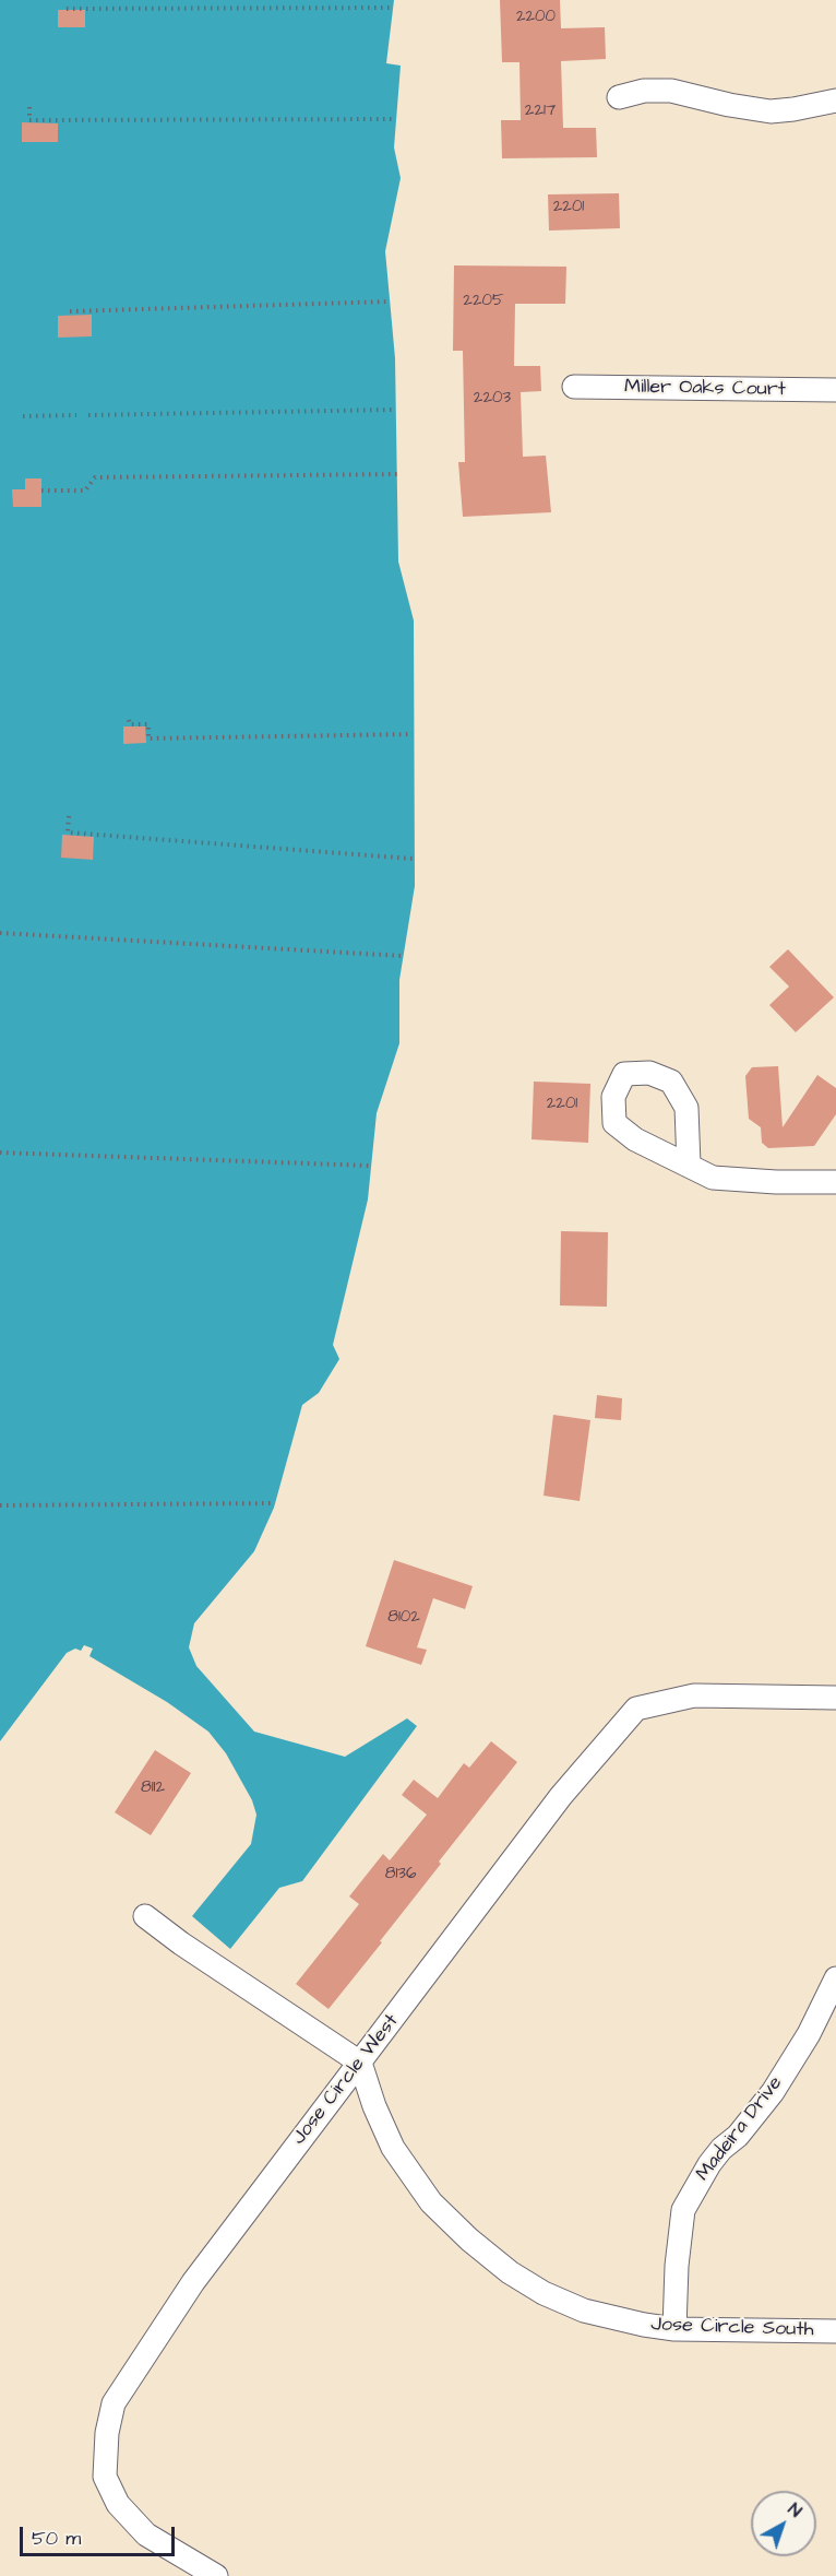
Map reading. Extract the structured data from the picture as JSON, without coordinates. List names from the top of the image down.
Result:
{
  "streets": {
    "street": [
      "Miller Oaks Court",
      "Jose Circle West",
      "Madeira Drive",
      "Jose Circle South"
    ]
  },
  "crossings": [
    ["Jose Circle West", "Jose Circle South"],
    ["Madeira Drive", "Jose Circle South"]
  ],
  "house_numbers": [
    "2200",
    "2217",
    "2201",
    "2205",
    "2203",
    "2201",
    "8102",
    "8112",
    "8136"
  ],
  "scale_bar": "50 m",
  "north": "top right"
}
